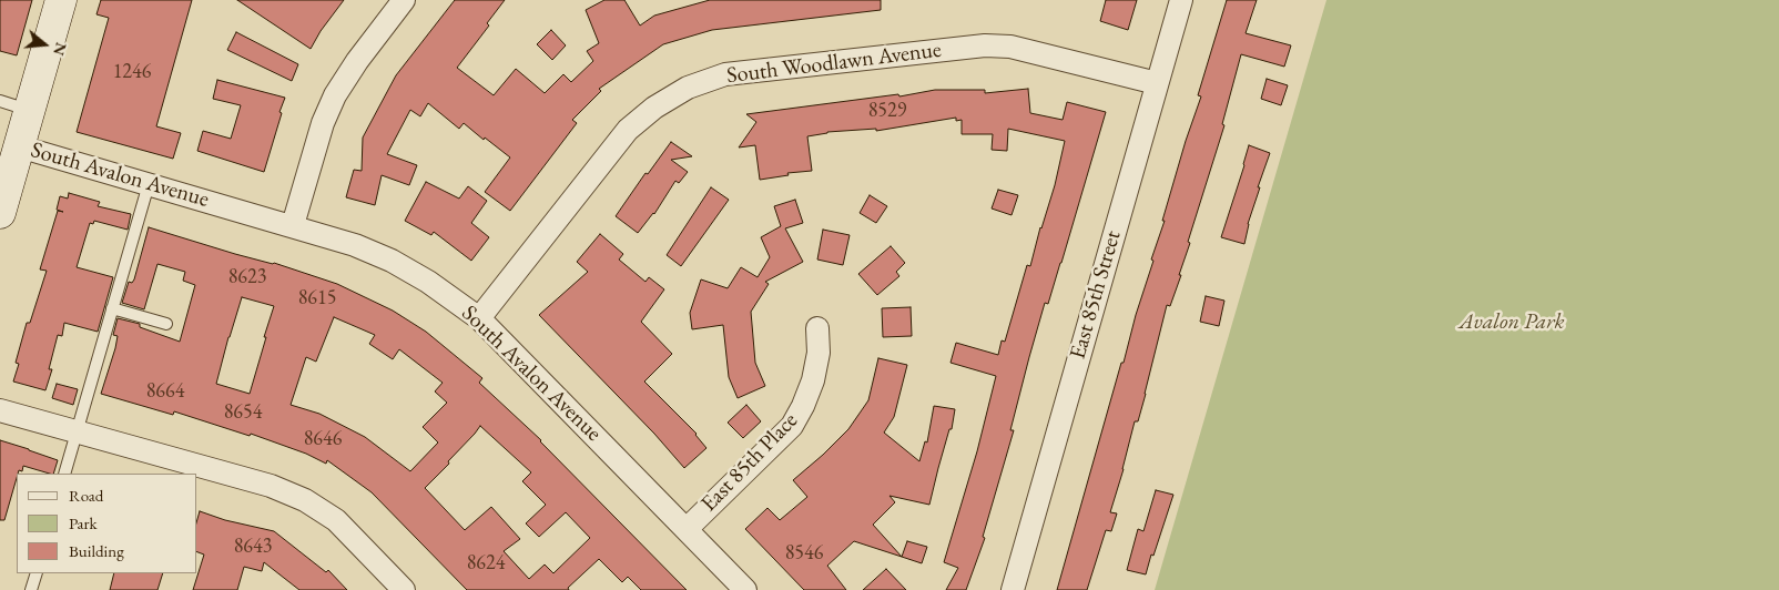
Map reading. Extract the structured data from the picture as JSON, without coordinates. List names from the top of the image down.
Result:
{
  "streets": {
    "street": [
      "South Woodlawn Avenue",
      "South Avalon Avenue",
      "East 85th Street",
      "East 85th Place"
    ]
  },
  "crossings": [
    ["South Woodlawn Avenue", "South Avalon Avenue"],
    ["South Woodlawn Avenue", "East 85th Street"],
    ["South Avalon Avenue", "East 85th Place"]
  ],
  "parks": ["Avalon Park"],
  "house_numbers": [
    "1246",
    "8529",
    "8623",
    "8615",
    "8664",
    "8654",
    "8646",
    "8643",
    "8546",
    "8624"
  ],
  "legend": ["Road", "Park", "Building"],
  "north": "right"
}
